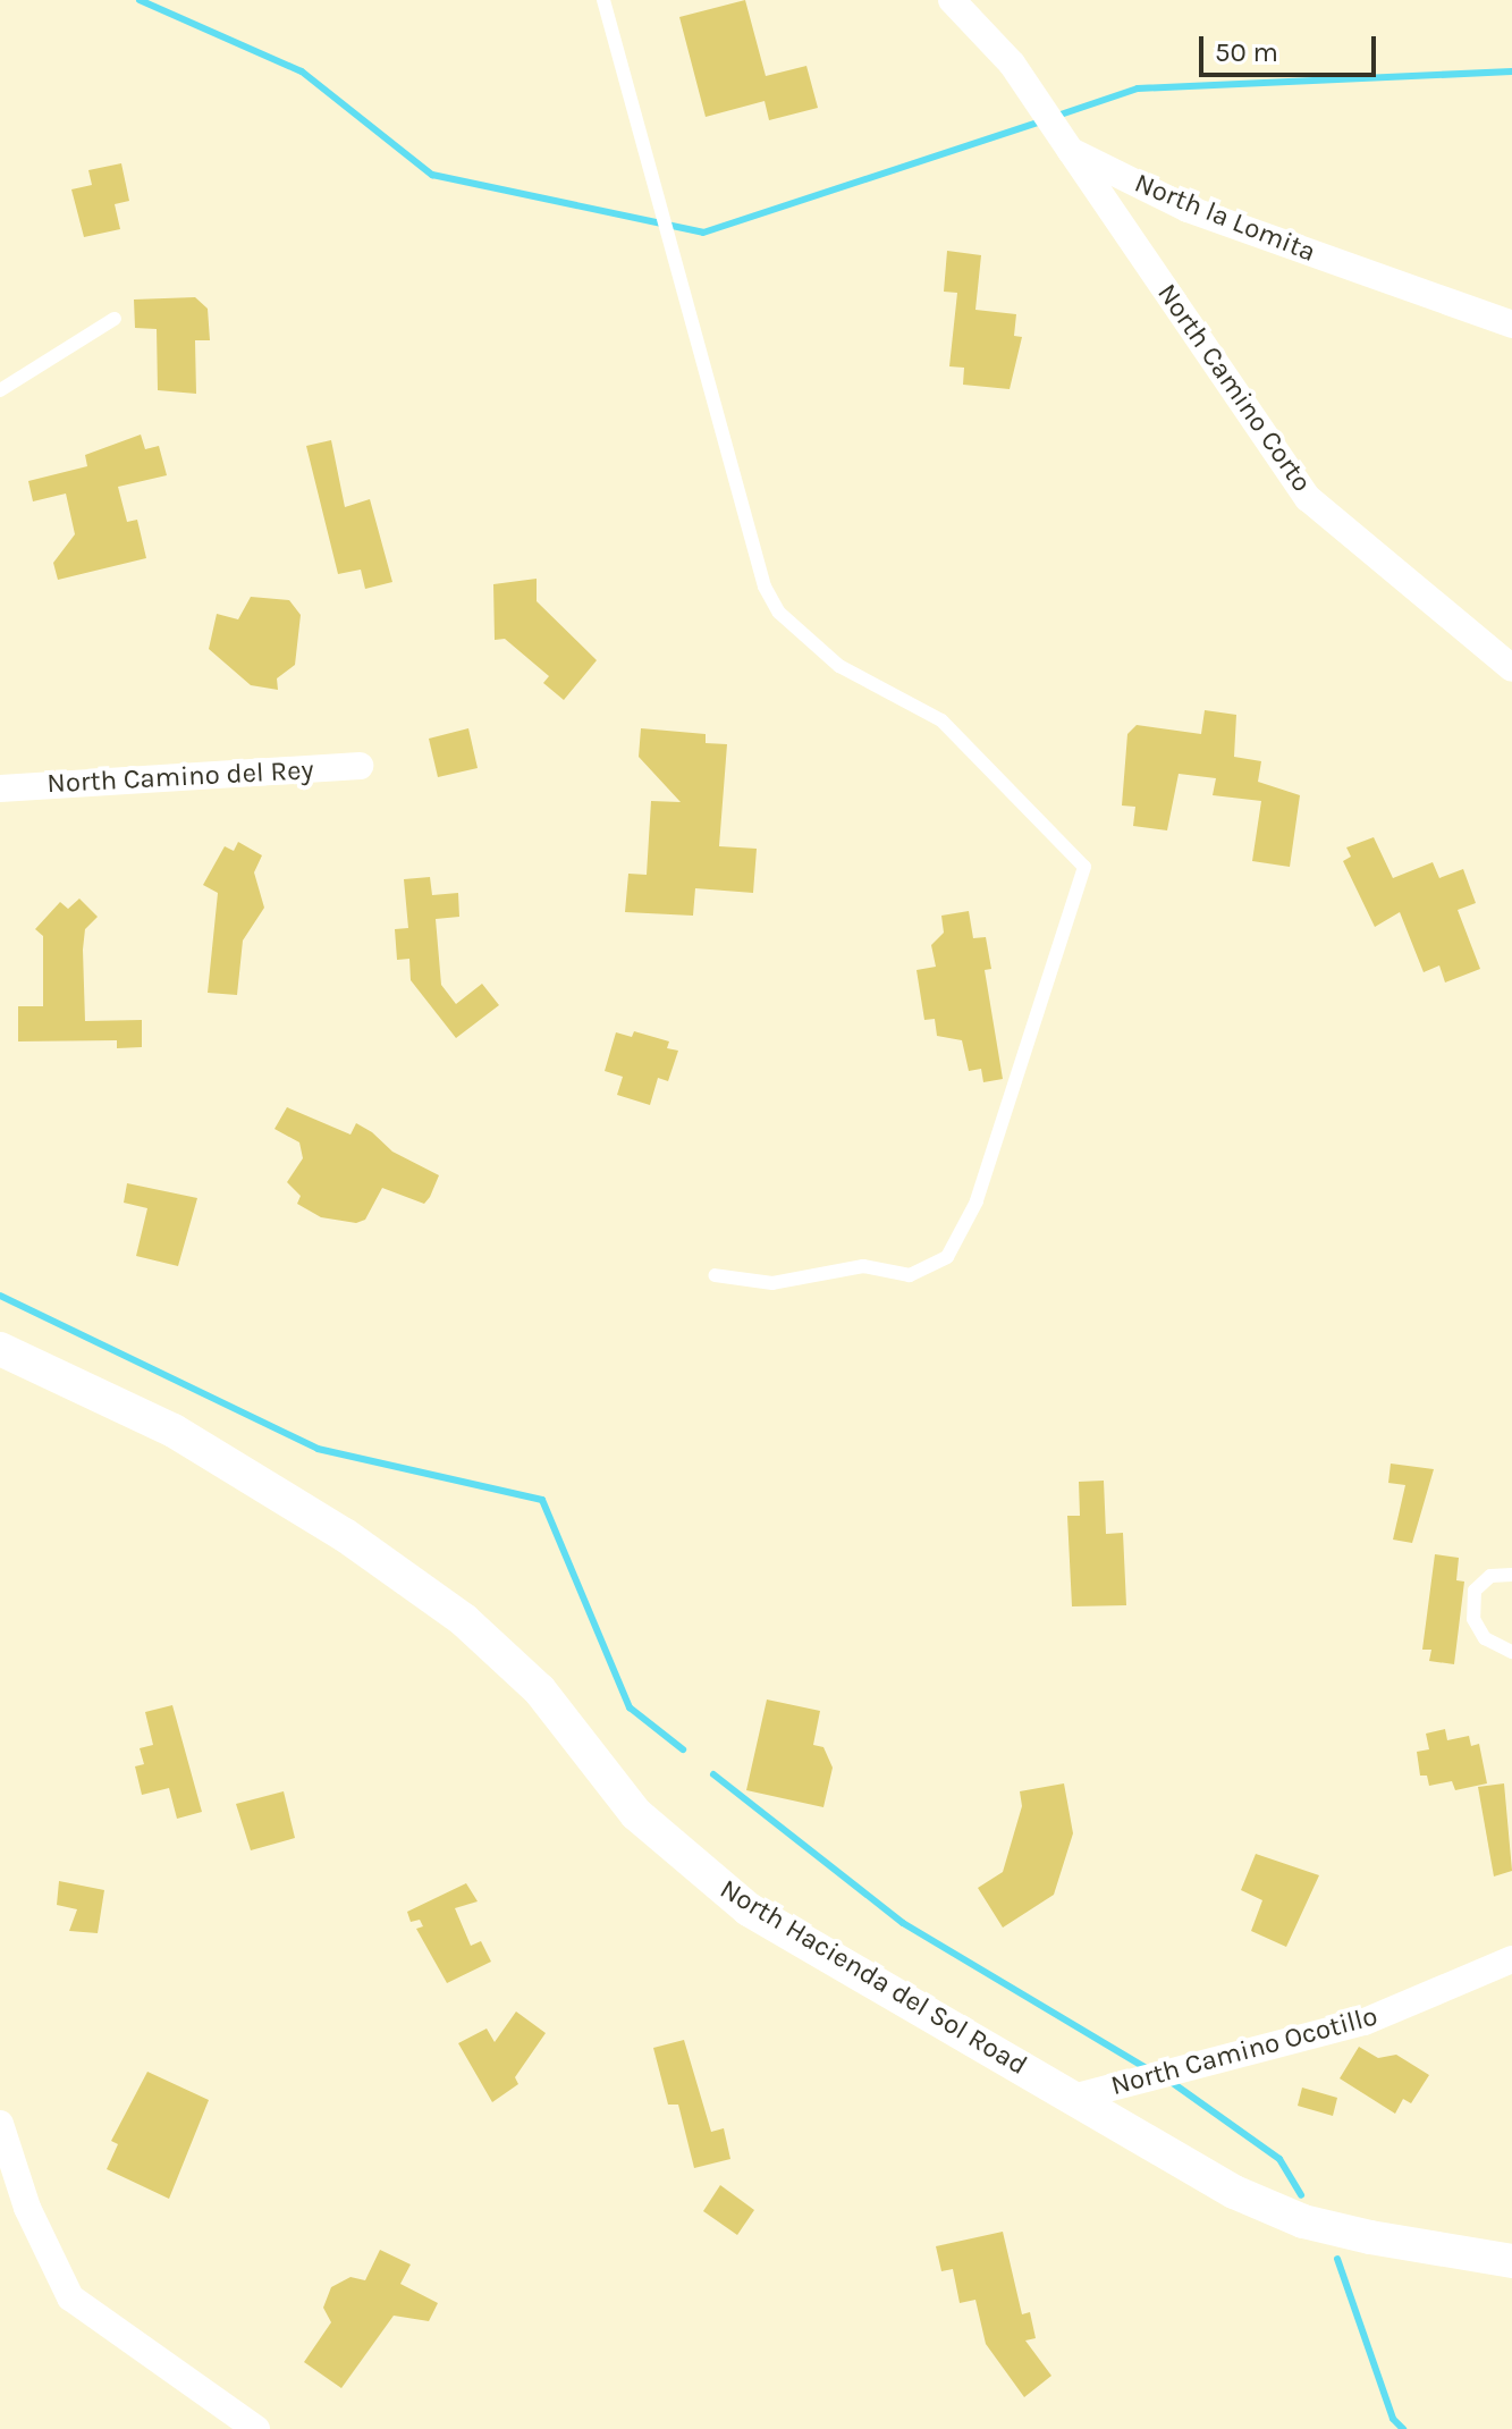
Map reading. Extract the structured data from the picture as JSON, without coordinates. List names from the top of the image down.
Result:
{
  "streets": {
    "street": [
      "North la Lomita",
      "North Camino Corto",
      "North Camino del Rey",
      "North Hacienda del Sol Road",
      "North Camino Ocotillo"
    ]
  },
  "crossings": [
    ["North la Lomita", "North Camino Corto"],
    ["North Hacienda del Sol Road", "North Camino Ocotillo"]
  ],
  "scale_bar": "50 m"
}
